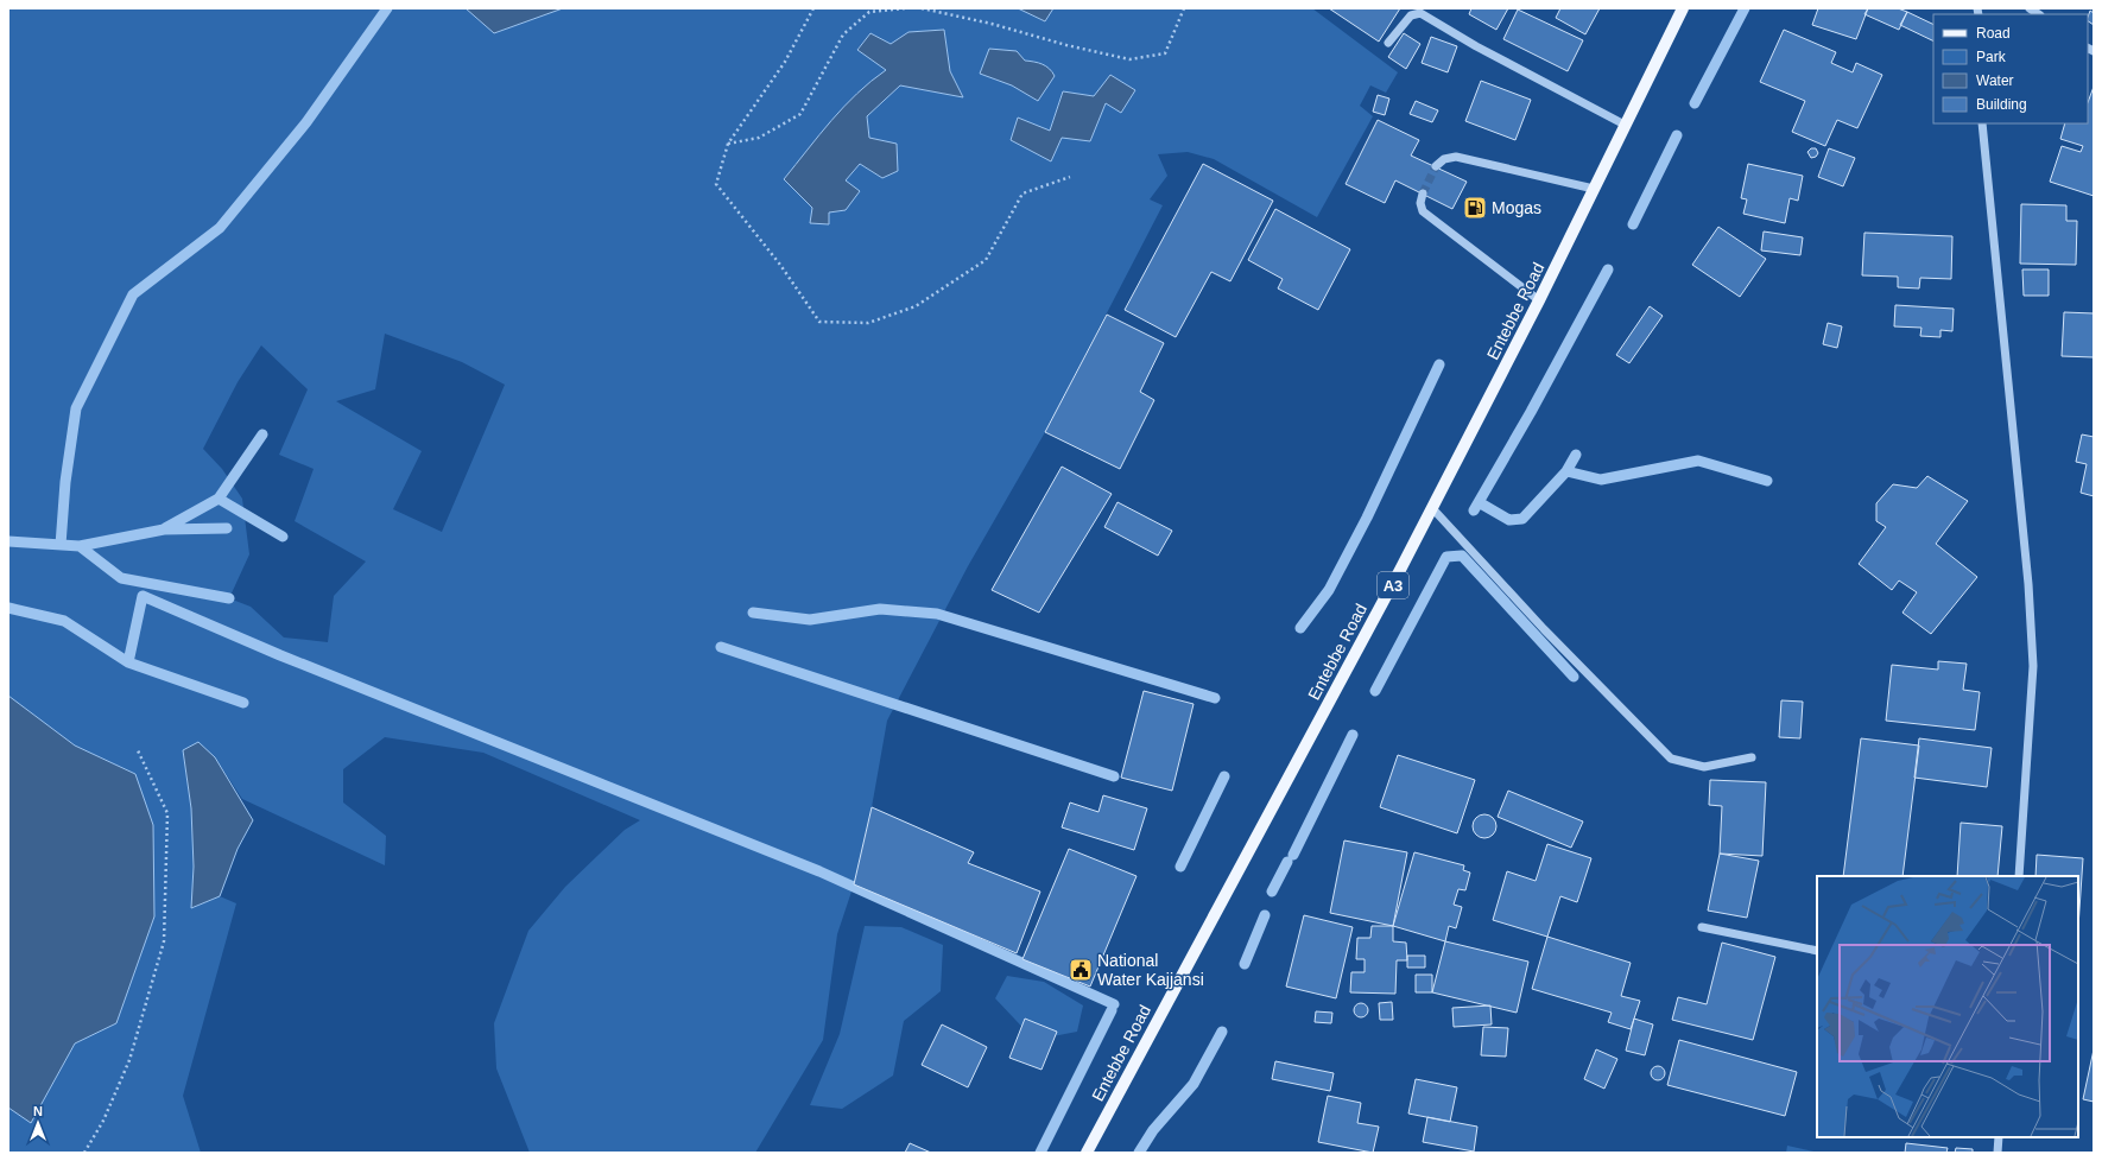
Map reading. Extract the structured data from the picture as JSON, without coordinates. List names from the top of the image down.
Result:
{
  "streets": {
    "main road": ["Entebbe Road", "A3"]
  },
  "places": {
    "fuel station": ["Mogas"],
    "public building": ["National Water Kajjansi"]
  },
  "legend": [
    "Road",
    "Park",
    "Water",
    "Building"
  ],
  "north": "top"
}
